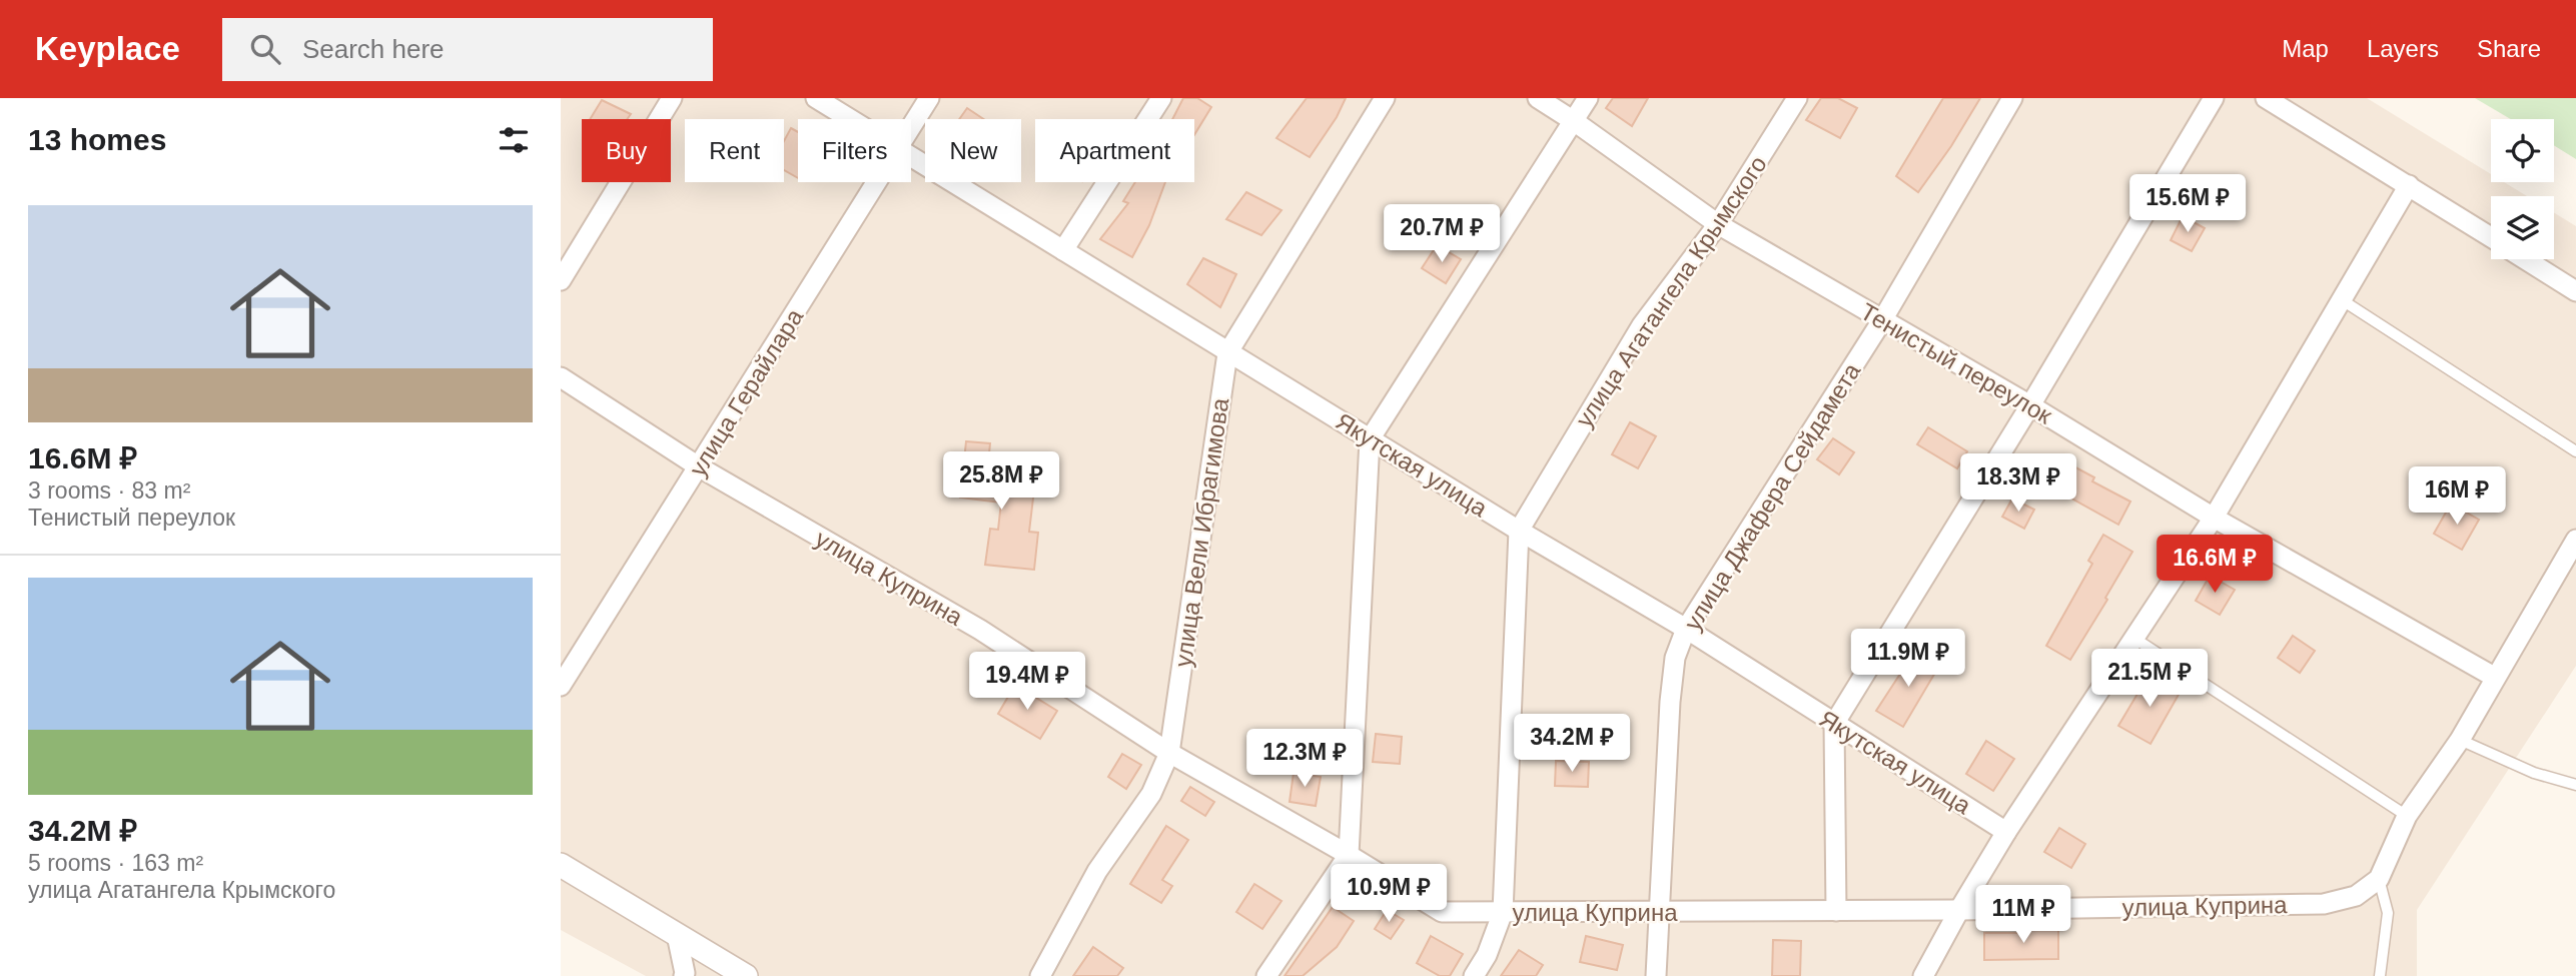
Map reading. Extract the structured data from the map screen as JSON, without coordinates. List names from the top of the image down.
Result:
{
  "streets": {
    "street": [
      "улица Агатангела Крымского",
      "Тенистый переулок",
      "улица Герайлара",
      "Якутская улица",
      "улица Джафера Сейдамета",
      "улица Вели Ибрагимова",
      "улица Куприна"
    ]
  },
  "crossings": [
    ["улица Агатангела Крымского", "Тенистый переулок"],
    ["улица Агатангела Крымского", "Якутская улица"],
    ["улица Агатангела Крымского", "улица Куприна"],
    ["Тенистый переулок", "улица Джафера Сейдамета"],
    ["улица Герайлара", "улица Куприна"],
    ["Якутская улица", "улица Джафера Сейдамета"],
    ["Якутская улица", "улица Вели Ибрагимова"],
    ["улица Джафера Сейдамета", "улица Куприна"],
    ["улица Вели Ибрагимова", "улица Куприна"]
  ],
  "page": {
    "header": "Keyplace",
    "search": "Search here",
    "nav": ["Map", "Layers", "Share"],
    "heading": "13 homes",
    "chip": [
      "Buy",
      "Rent",
      "Filters",
      "New",
      "Apartment"
    ],
    "price": [
      "15.6M ₽",
      "20.7M ₽",
      "25.8M ₽",
      "18.3M ₽",
      "16M ₽",
      "16.6M ₽",
      "11.9M ₽",
      "21.5M ₽",
      "19.4M ₽",
      "34.2M ₽",
      "12.3M ₽",
      "10.9M ₽",
      "11M ₽"
    ],
    "list": [
      {
        "name": "16.6M ₽",
        "note": "3 rooms · 83 m² · Тенистый переулок"
      },
      {
        "name": "34.2M ₽",
        "note": "5 rooms · 163 m² · улица Агатангела Крымского"
      }
    ]
  }
}
